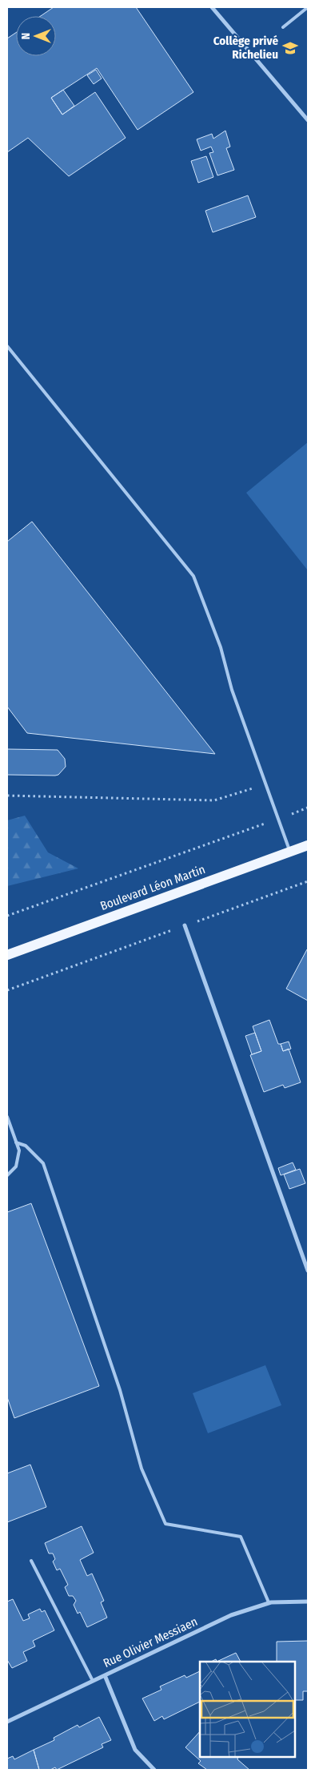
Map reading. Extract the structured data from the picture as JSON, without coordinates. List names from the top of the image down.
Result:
{
  "streets": {
    "main road": ["Boulevard Léon Martin"],
    "street": ["Rue Olivier Messiaen"]
  },
  "places": {
    "school or university": ["Collège privé Richelieu"]
  },
  "north": "left"
}
